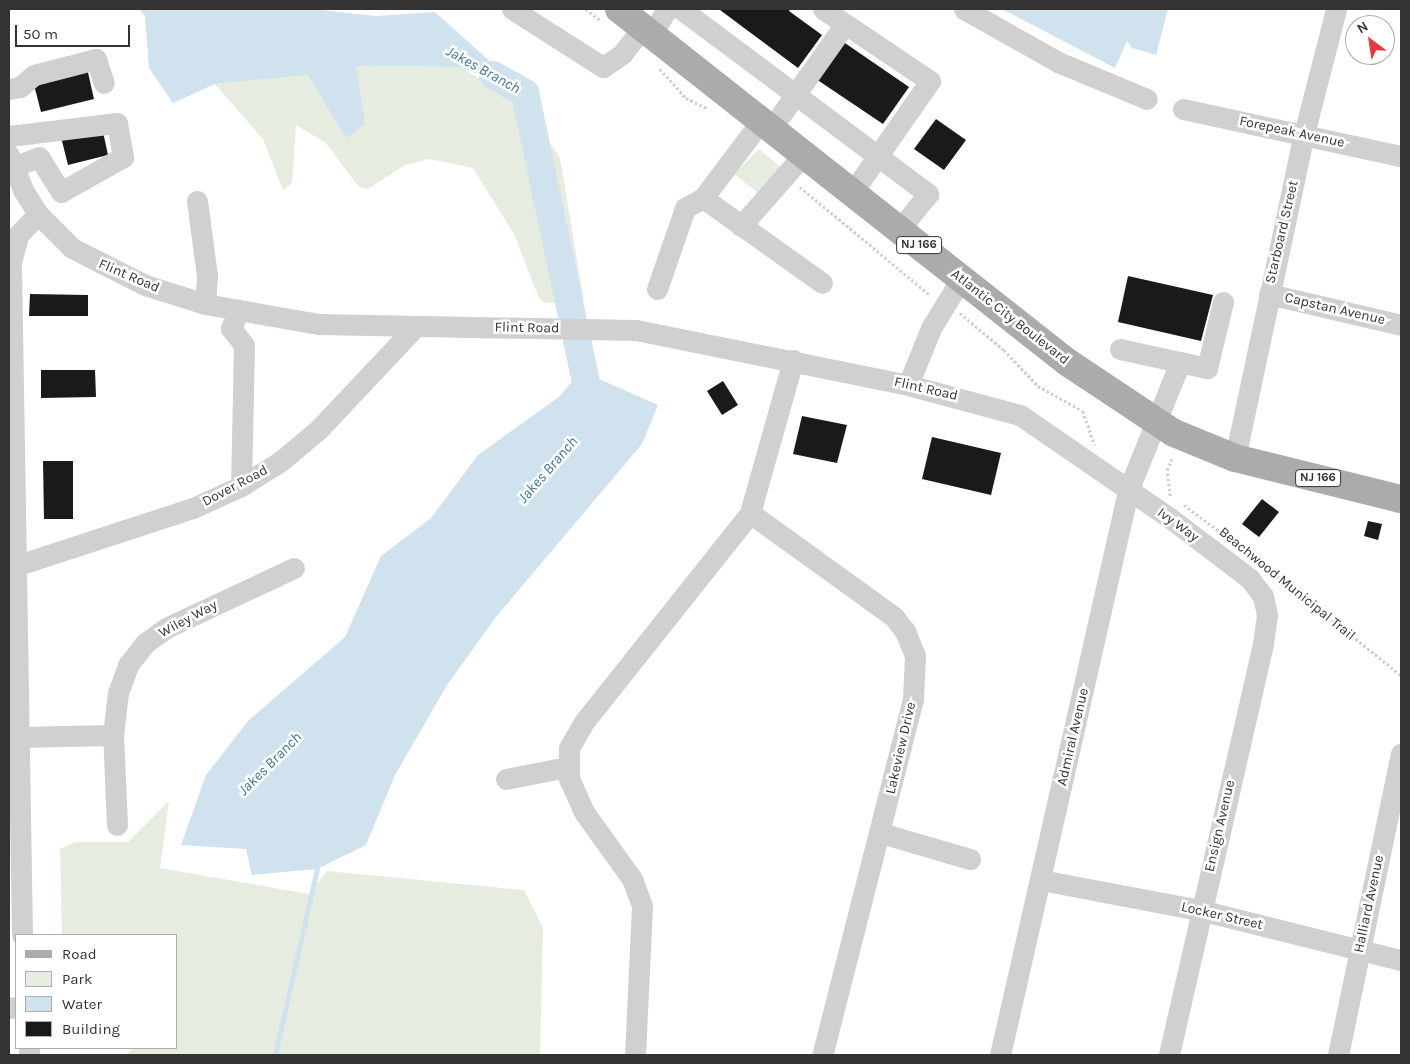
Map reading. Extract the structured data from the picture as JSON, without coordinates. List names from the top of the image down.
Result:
{
  "streets": {
    "main road": ["NJ 166", "Atlantic City Boulevard"],
    "street": [
      "Forepeak Avenue",
      "Starboard Street",
      "Flint Road",
      "Capstan Avenue",
      "Dover Road",
      "Ivy Way",
      "Wiley Way",
      "Admiral Avenue",
      "Lakeview Drive",
      "Ensign Avenue",
      "Halliard Avenue",
      "Locker Street"
    ],
    "path": ["Beachwood Municipal Trail"]
  },
  "crossings": [
    ["Forepeak Avenue", "Starboard Street"],
    ["Starboard Street", "Capstan Avenue"],
    ["Starboard Street", "Atlantic City Boulevard"],
    ["Flint Road", "Dover Road"],
    ["Flint Road", "Ivy Way"],
    ["Atlantic City Boulevard", "Admiral Avenue"],
    ["Ivy Way", "Beachwood Municipal Trail"],
    ["Ivy Way", "Admiral Avenue"],
    ["Ivy Way", "Ensign Avenue"],
    ["Admiral Avenue", "Locker Street"],
    ["Ensign Avenue", "Locker Street"],
    ["Halliard Avenue", "Locker Street"]
  ],
  "water": ["Jakes Branch"],
  "legend": [
    "Road",
    "Park",
    "Water",
    "Building"
  ],
  "scale_bar": "50 m",
  "north": "top left"
}
